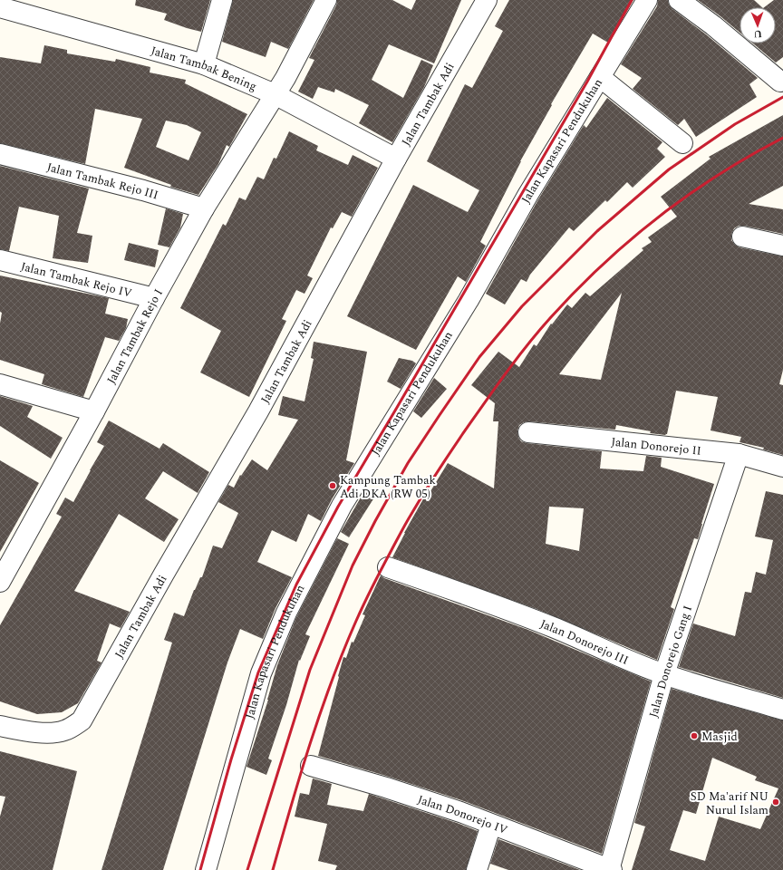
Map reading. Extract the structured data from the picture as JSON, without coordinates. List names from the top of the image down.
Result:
{
  "streets": {
    "street": [
      "Jalan Tambak Bening",
      "Jalan Tambak Adi",
      "Jalan Kapasari Pendukuhan",
      "Jalan Tambak Rejo III",
      "Jalan Tambak Rejo IV",
      "Jalan Tambak Rejo I",
      "Jalan Donorejo II",
      "Jalan Donorejo III",
      "Jalan Donorejo Gang I",
      "Jalan Donorejo IV"
    ]
  },
  "crossings": [
    ["Jalan Tambak Bening", "Jalan Tambak Adi"],
    ["Jalan Tambak Bening", "Jalan Tambak Rejo I"],
    ["Jalan Tambak Rejo III", "Jalan Tambak Rejo I"],
    ["Jalan Tambak Rejo IV", "Jalan Tambak Rejo I"],
    ["Jalan Donorejo II", "Jalan Donorejo Gang I"],
    ["Jalan Donorejo III", "Jalan Donorejo Gang I"],
    ["Jalan Donorejo Gang I", "Jalan Donorejo IV"]
  ],
  "places": ["Kampung Tambak Adi DKA (RW 05)", "Masjid", "SD Ma'arif NU Nurul Islam"],
  "north": "bottom"
}
